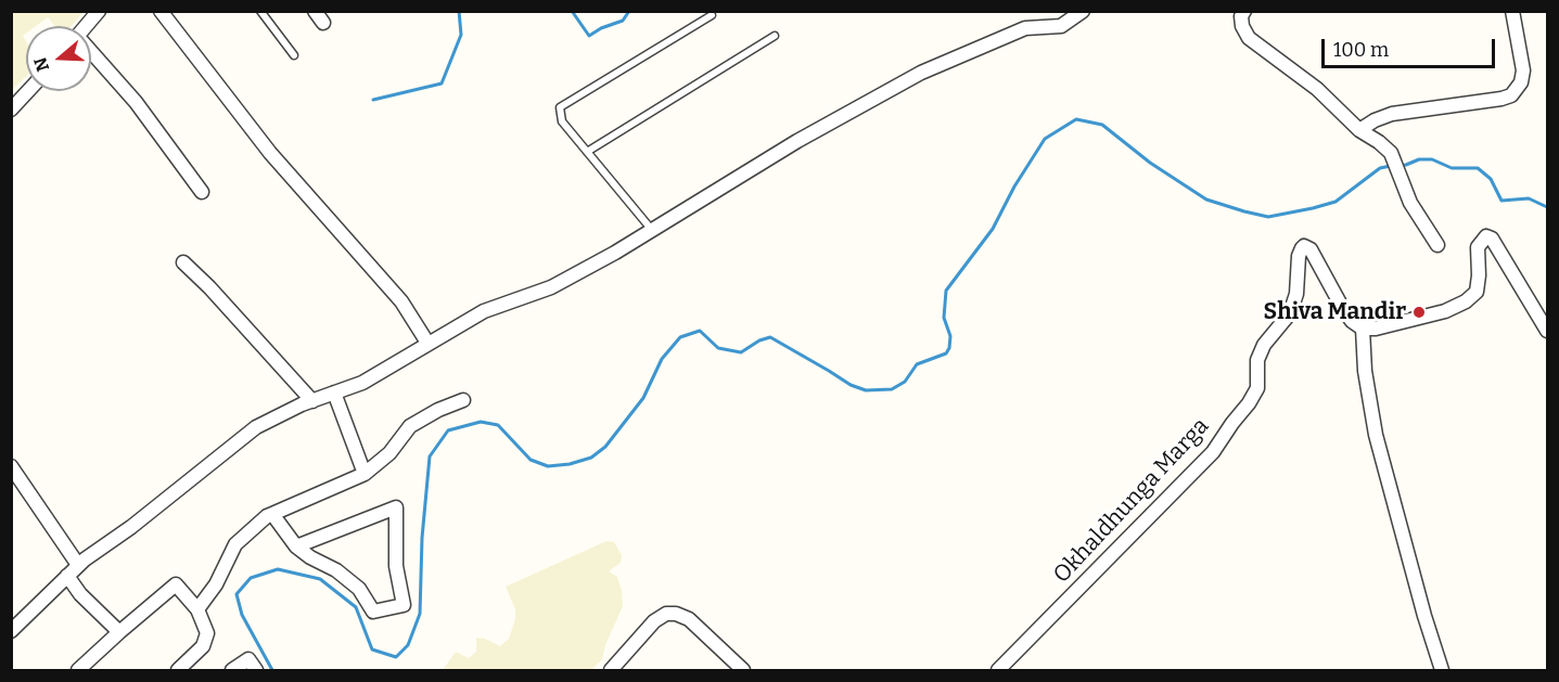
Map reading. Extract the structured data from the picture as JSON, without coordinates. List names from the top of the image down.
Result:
{
  "streets": {
    "street": ["Okhaldhunga Marga"]
  },
  "places": ["Shiva Mandir"],
  "scale_bar": "100 m",
  "north": "left"
}
